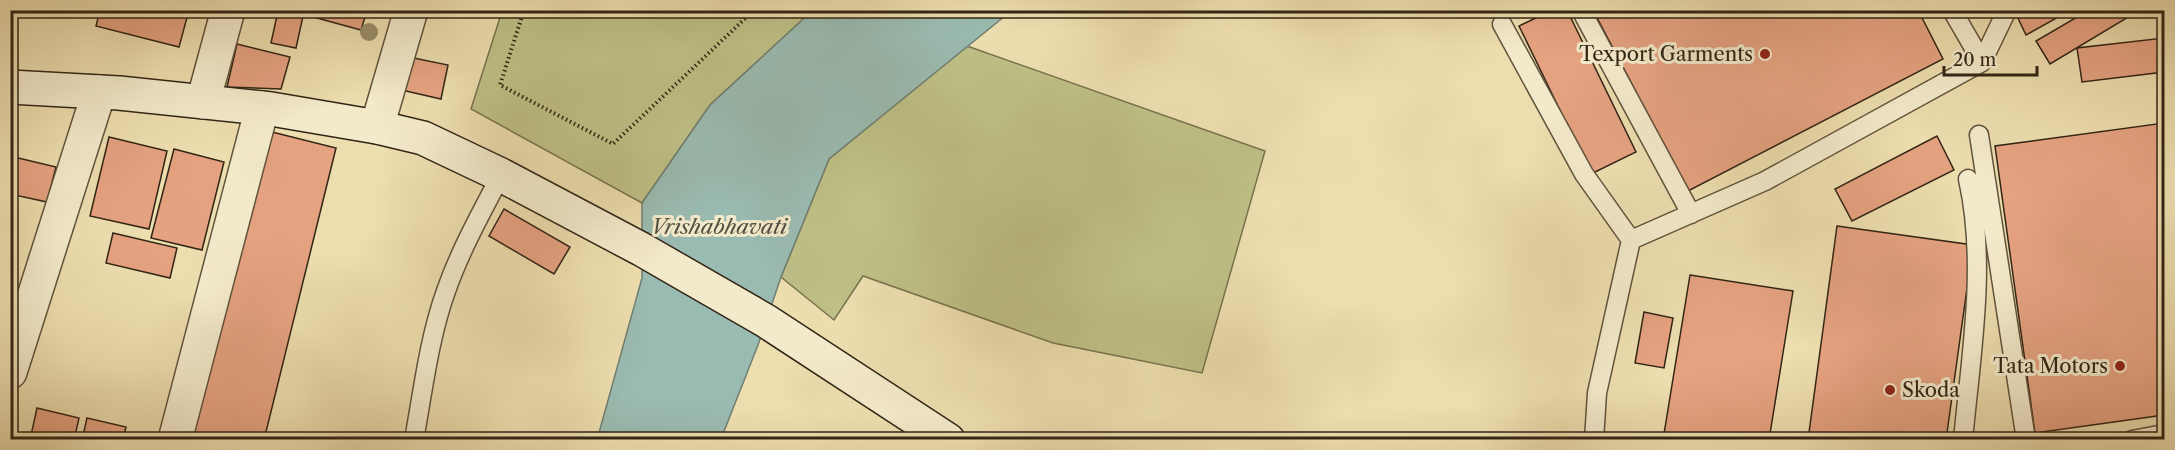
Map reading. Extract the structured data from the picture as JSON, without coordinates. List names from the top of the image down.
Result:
{
  "water": ["Vrishabhavati"],
  "places": ["Texport Garments", "Tata Motors", "Skoda"],
  "scale_bar": "20 m"
}
